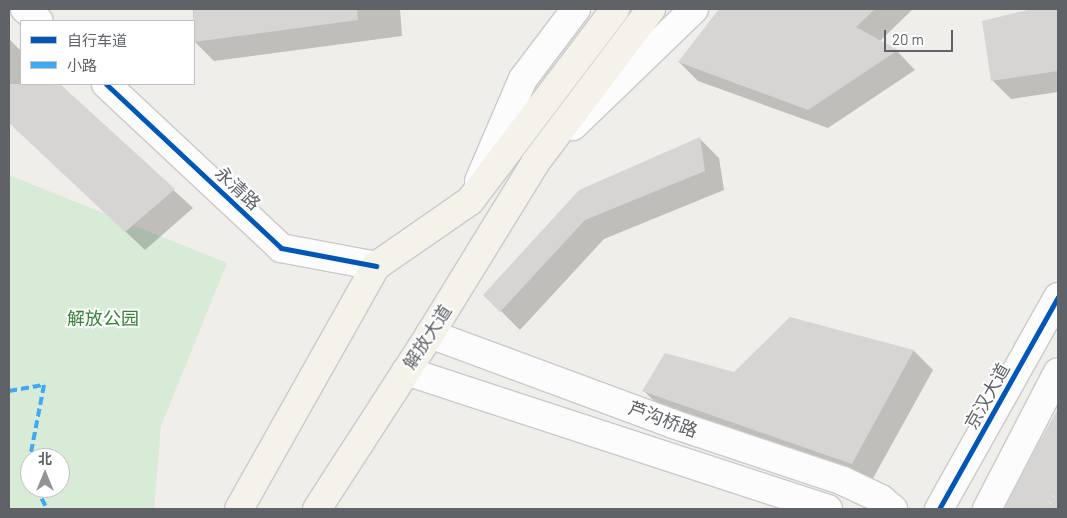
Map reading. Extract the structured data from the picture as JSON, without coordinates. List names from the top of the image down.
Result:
{
  "streets": {
    "main road": [
      "永清路",
      "解放大道",
      "京汉大道",
      "芦沟桥路"
    ]
  },
  "crossings": [
    ["解放大道", "芦沟桥路"]
  ],
  "parks": ["解放公园"],
  "legend": ["自行车道", "小路"],
  "scale_bar": "20 m",
  "north": "top"
}
